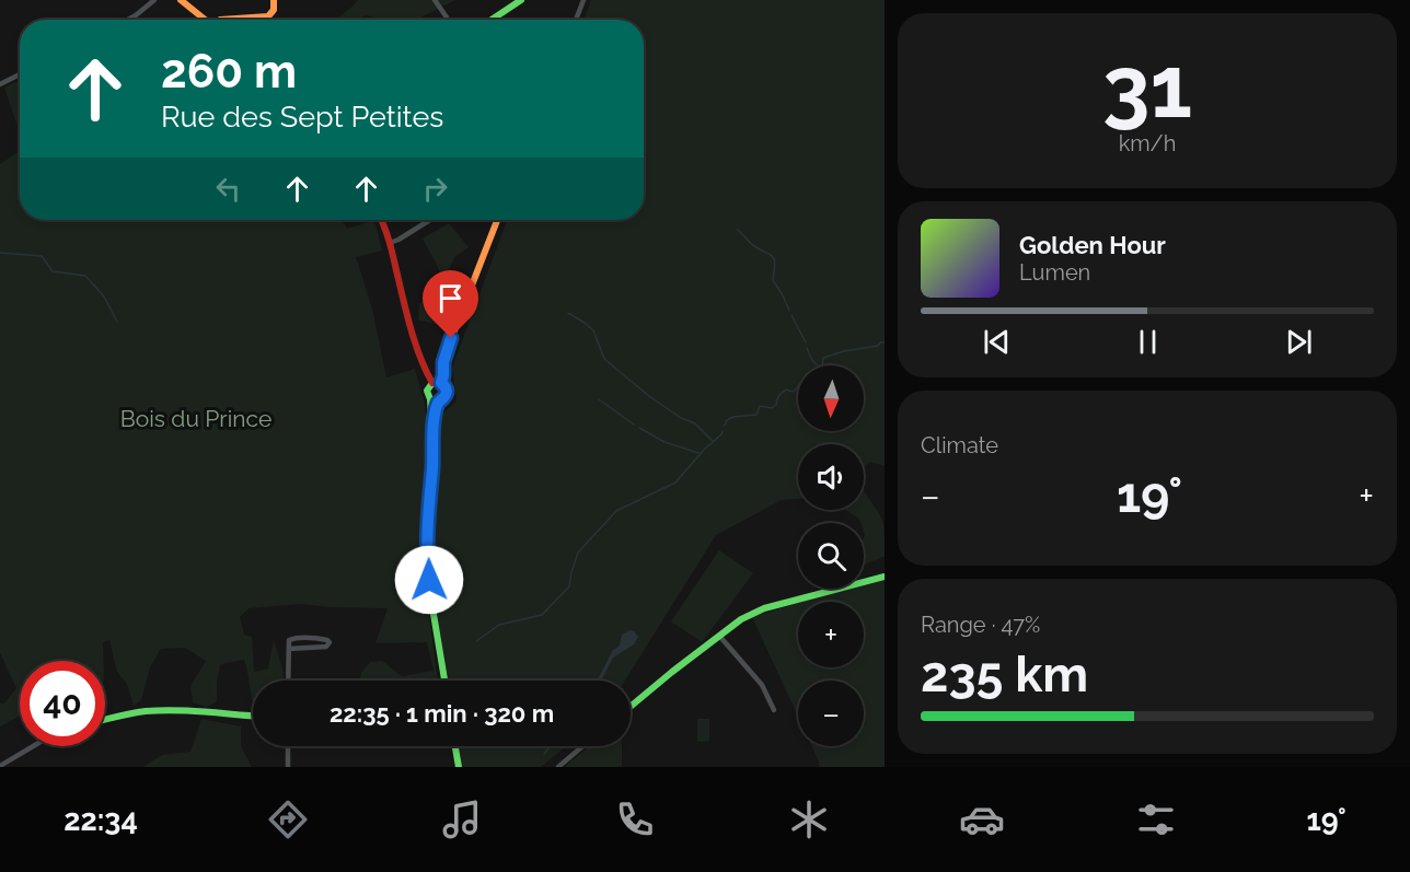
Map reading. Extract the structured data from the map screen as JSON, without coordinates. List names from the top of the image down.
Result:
{
  "parks": ["Bois du Prince"],
  "north": "bottom",
  "page": {
    "tile": [
      ["31", "km/h"],
      "Climate",
      ["Range · 47%", "235 km"]
    ],
    "turn": ["260 m", "Rue des Sept Petites"],
    "song": ["Golden Hour", "Lumen"],
    "map_buttons": ["+", "−"],
    "heat": ["−", "19°", "+"],
    "limit": "40",
    "trip": "22:35 · 1 min · 320 m",
    "tabs": ["22:34", "19°"]
  }
}
